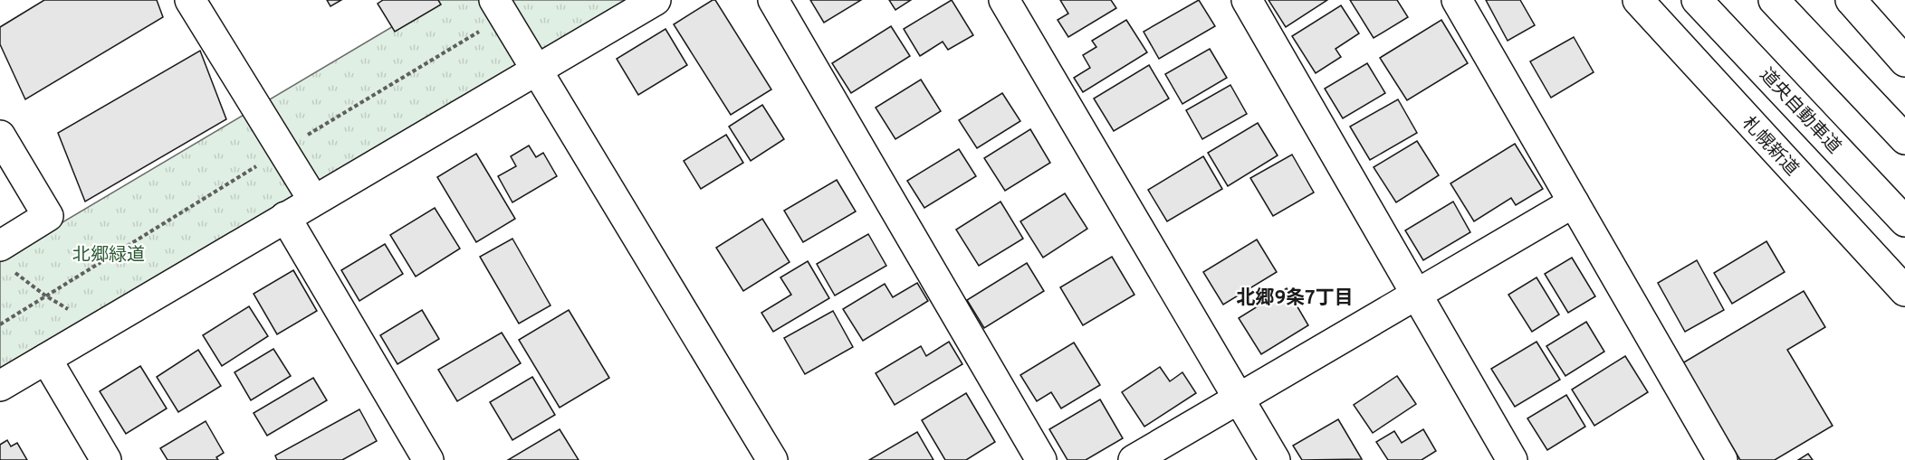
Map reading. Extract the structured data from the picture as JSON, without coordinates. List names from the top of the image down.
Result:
{
  "streets": {
    "main road": ["道央自動車道", "札幌新道"]
  },
  "districts": ["北郷9条7丁目"],
  "parks": ["北郷緑道"]
}
